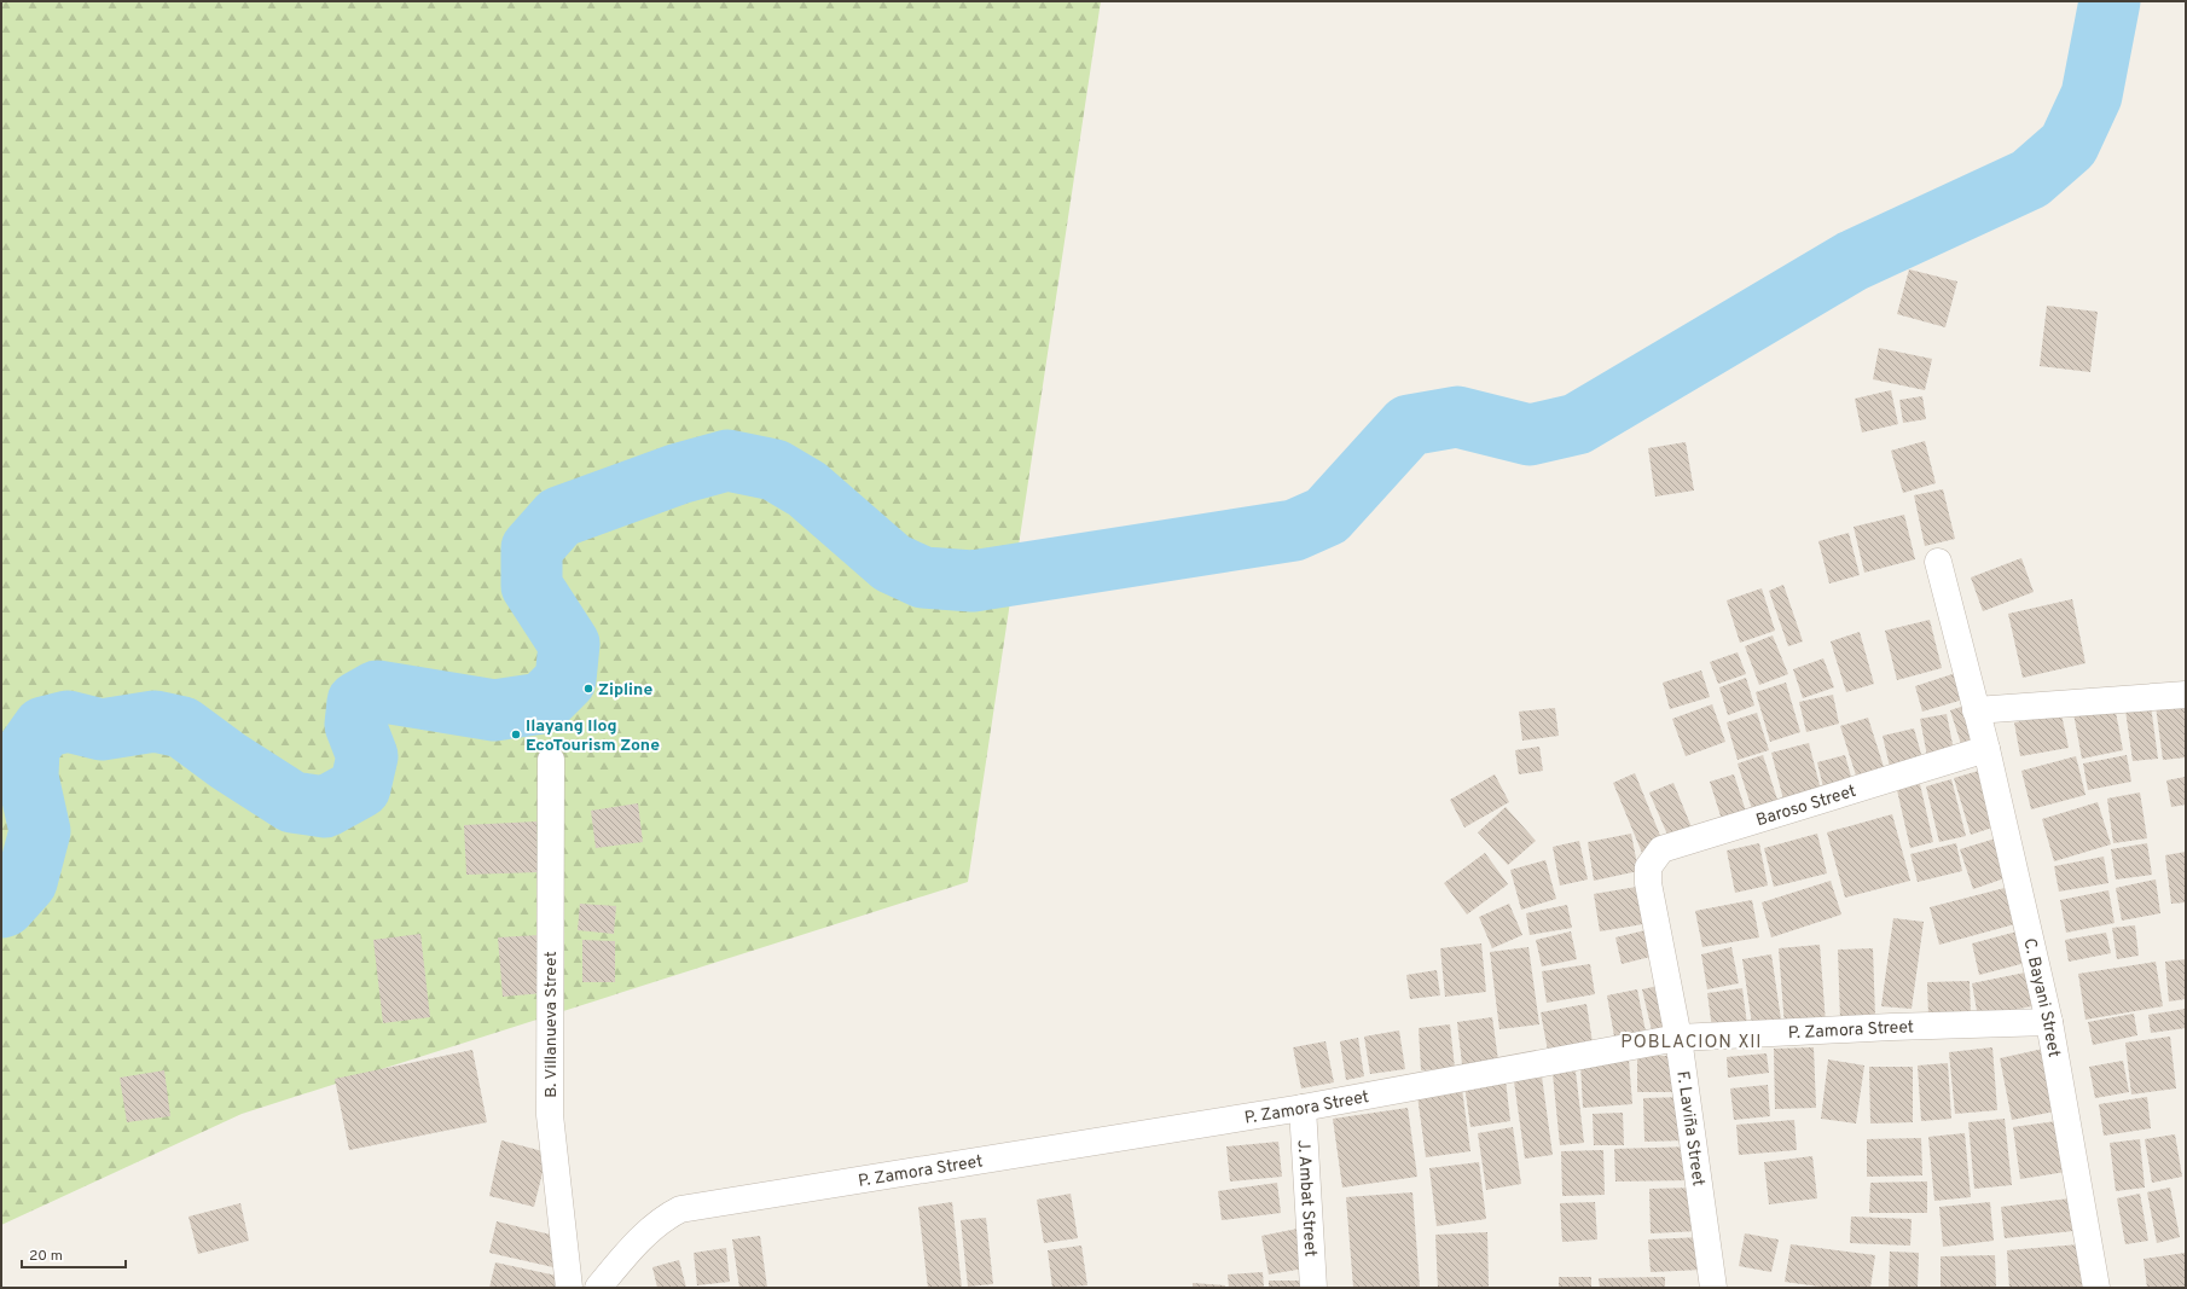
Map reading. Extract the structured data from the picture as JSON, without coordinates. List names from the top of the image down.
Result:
{
  "streets": {
    "street": [
      "Baroso Street",
      "C. Bayani Street",
      "B. Villanueva Street",
      "P. Zamora Street",
      "F. Laviña Street",
      "J. Ambat Street"
    ]
  },
  "crossings": [
    ["Baroso Street", "C. Bayani Street"],
    ["Baroso Street", "F. Laviña Street"],
    ["C. Bayani Street", "P. Zamora Street"],
    ["P. Zamora Street", "F. Laviña Street"],
    ["P. Zamora Street", "J. Ambat Street"]
  ],
  "districts": ["POBLACION XII"],
  "places": ["Zipline", "Ilayang Ilog EcoTourism Zone"],
  "scale_bar": "20 m"
}
